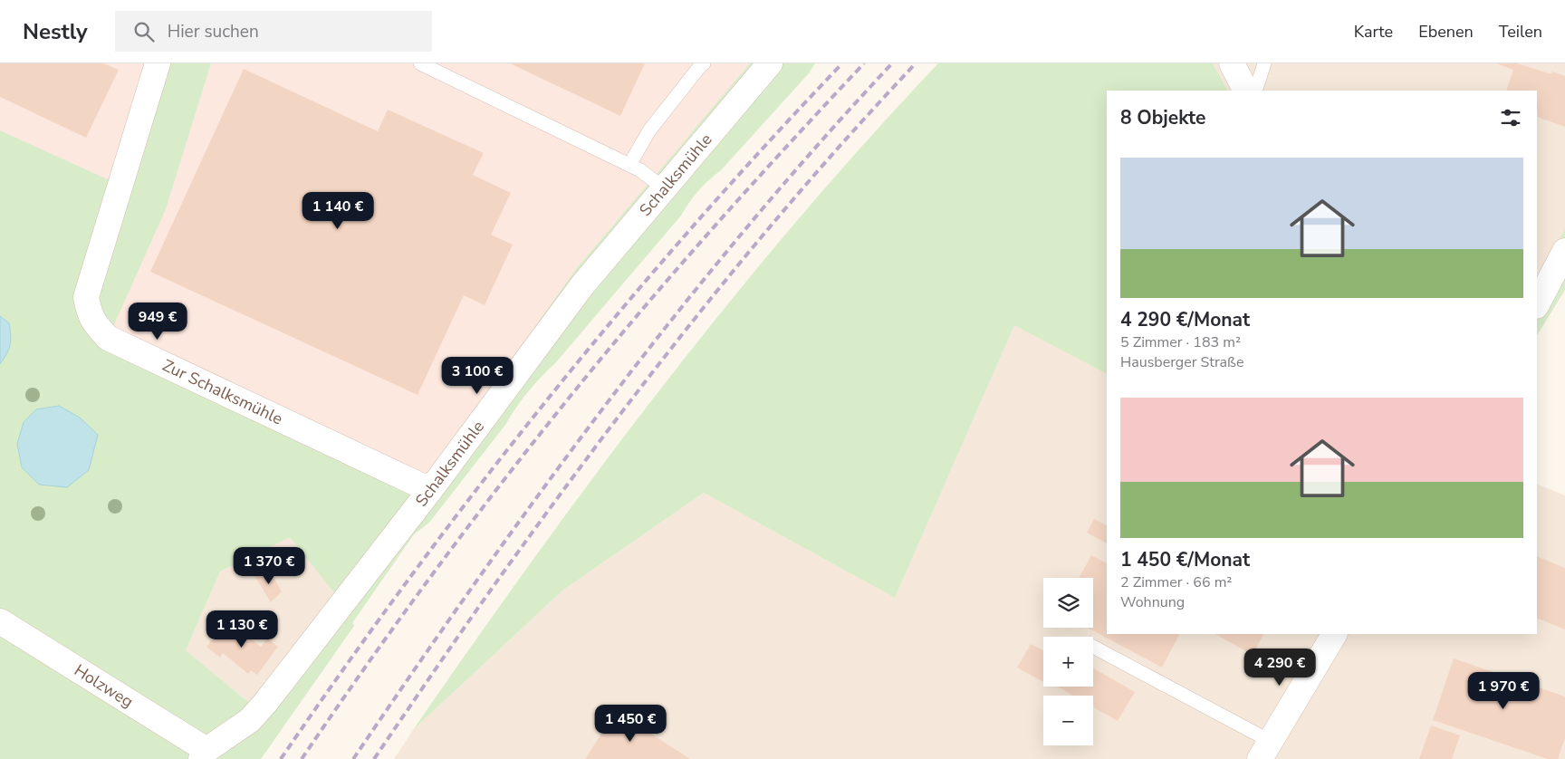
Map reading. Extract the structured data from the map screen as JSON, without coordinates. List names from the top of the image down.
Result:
{
  "streets": {
    "street": ["Schalksmühle", "Zur Schalksmühle", "Holzweg"]
  },
  "crossings": [
    ["Schalksmühle", "Zur Schalksmühle"],
    ["Schalksmühle", "Holzweg"]
  ],
  "page": {
    "header": "Nestly",
    "search": "Hier suchen",
    "nav": ["Karte", "Ebenen", "Teilen"],
    "heading": "8 Objekte",
    "list": [
      {
        "name": "4 290 €/Monat",
        "note": "5 Zimmer · 183 m² · Hausberger Straße"
      },
      {
        "name": "1 450 €/Monat",
        "note": "2 Zimmer · 66 m² · Wohnung"
      }
    ],
    "price": [
      "1 140 €",
      "949 €",
      "3 100 €",
      "1 370 €",
      "1 130 €",
      "4 290 €",
      "1 970 €",
      "1 450 €"
    ],
    "map_buttons": ["+", "−"]
  }
}
